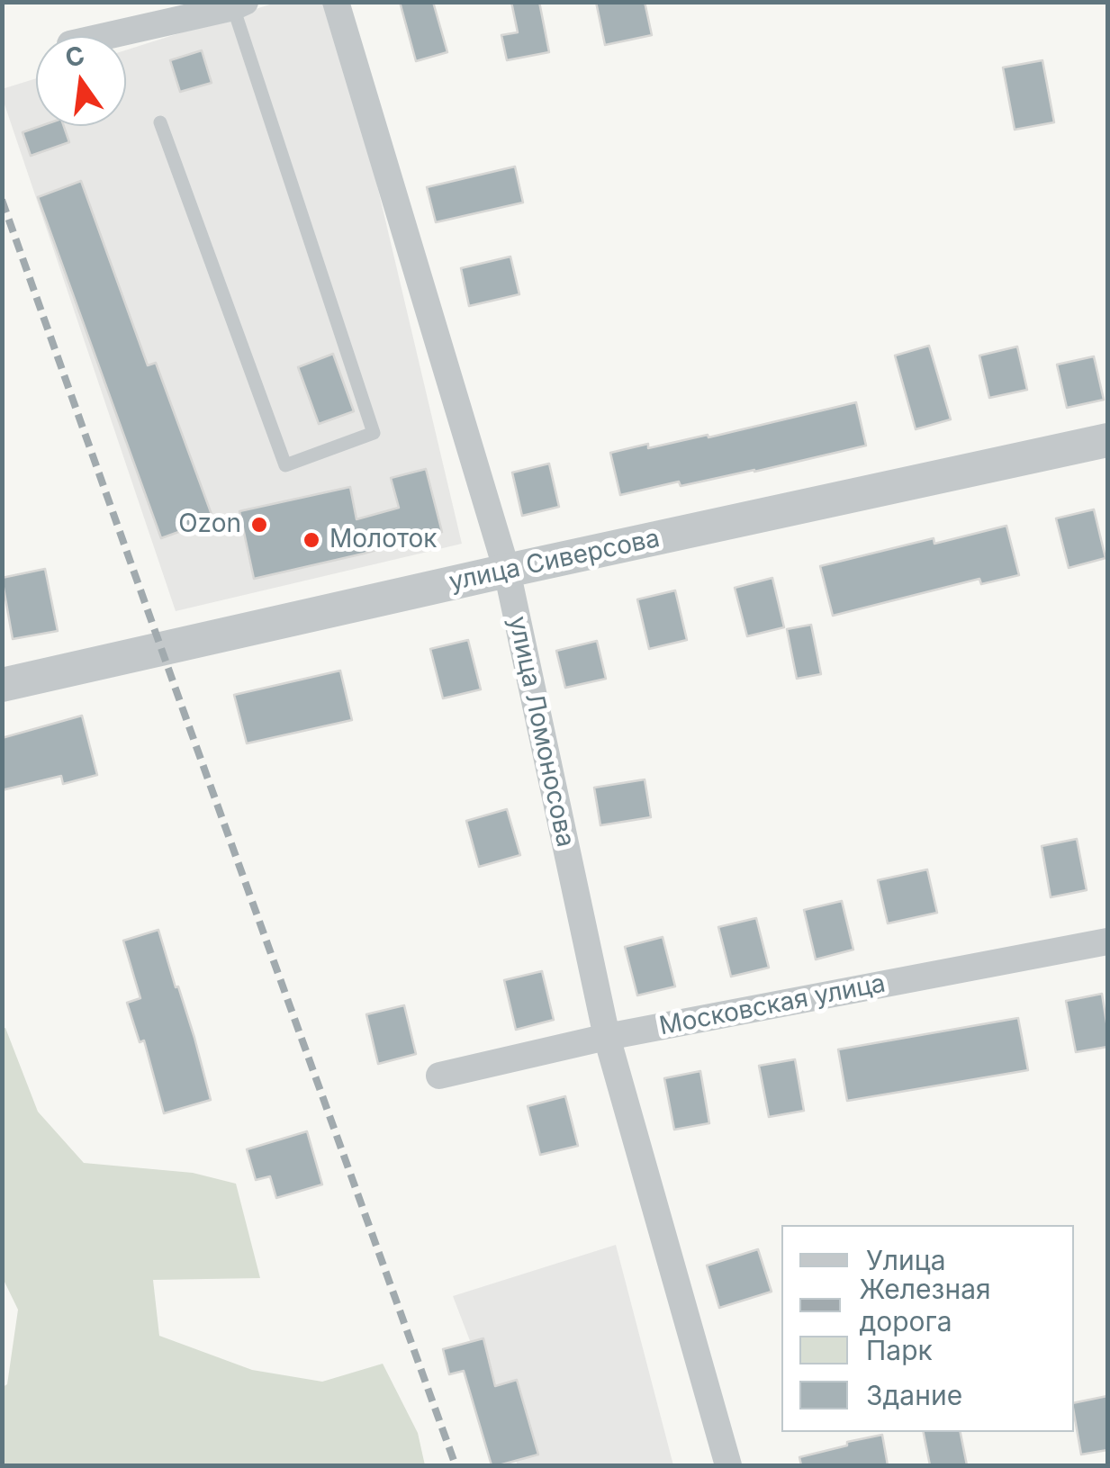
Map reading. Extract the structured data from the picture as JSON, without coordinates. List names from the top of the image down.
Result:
{
  "streets": {
    "street": ["улица Сиверсова", "улица Ломоносова", "Московская улица"]
  },
  "crossings": [
    ["улица Сиверсова", "улица Ломоносова"],
    ["улица Ломоносова", "Московская улица"]
  ],
  "places": ["Ozon", "Молоток"],
  "legend": [
    "Улица",
    "Железная дорога",
    "Парк",
    "Здание"
  ],
  "north": "top"
}
